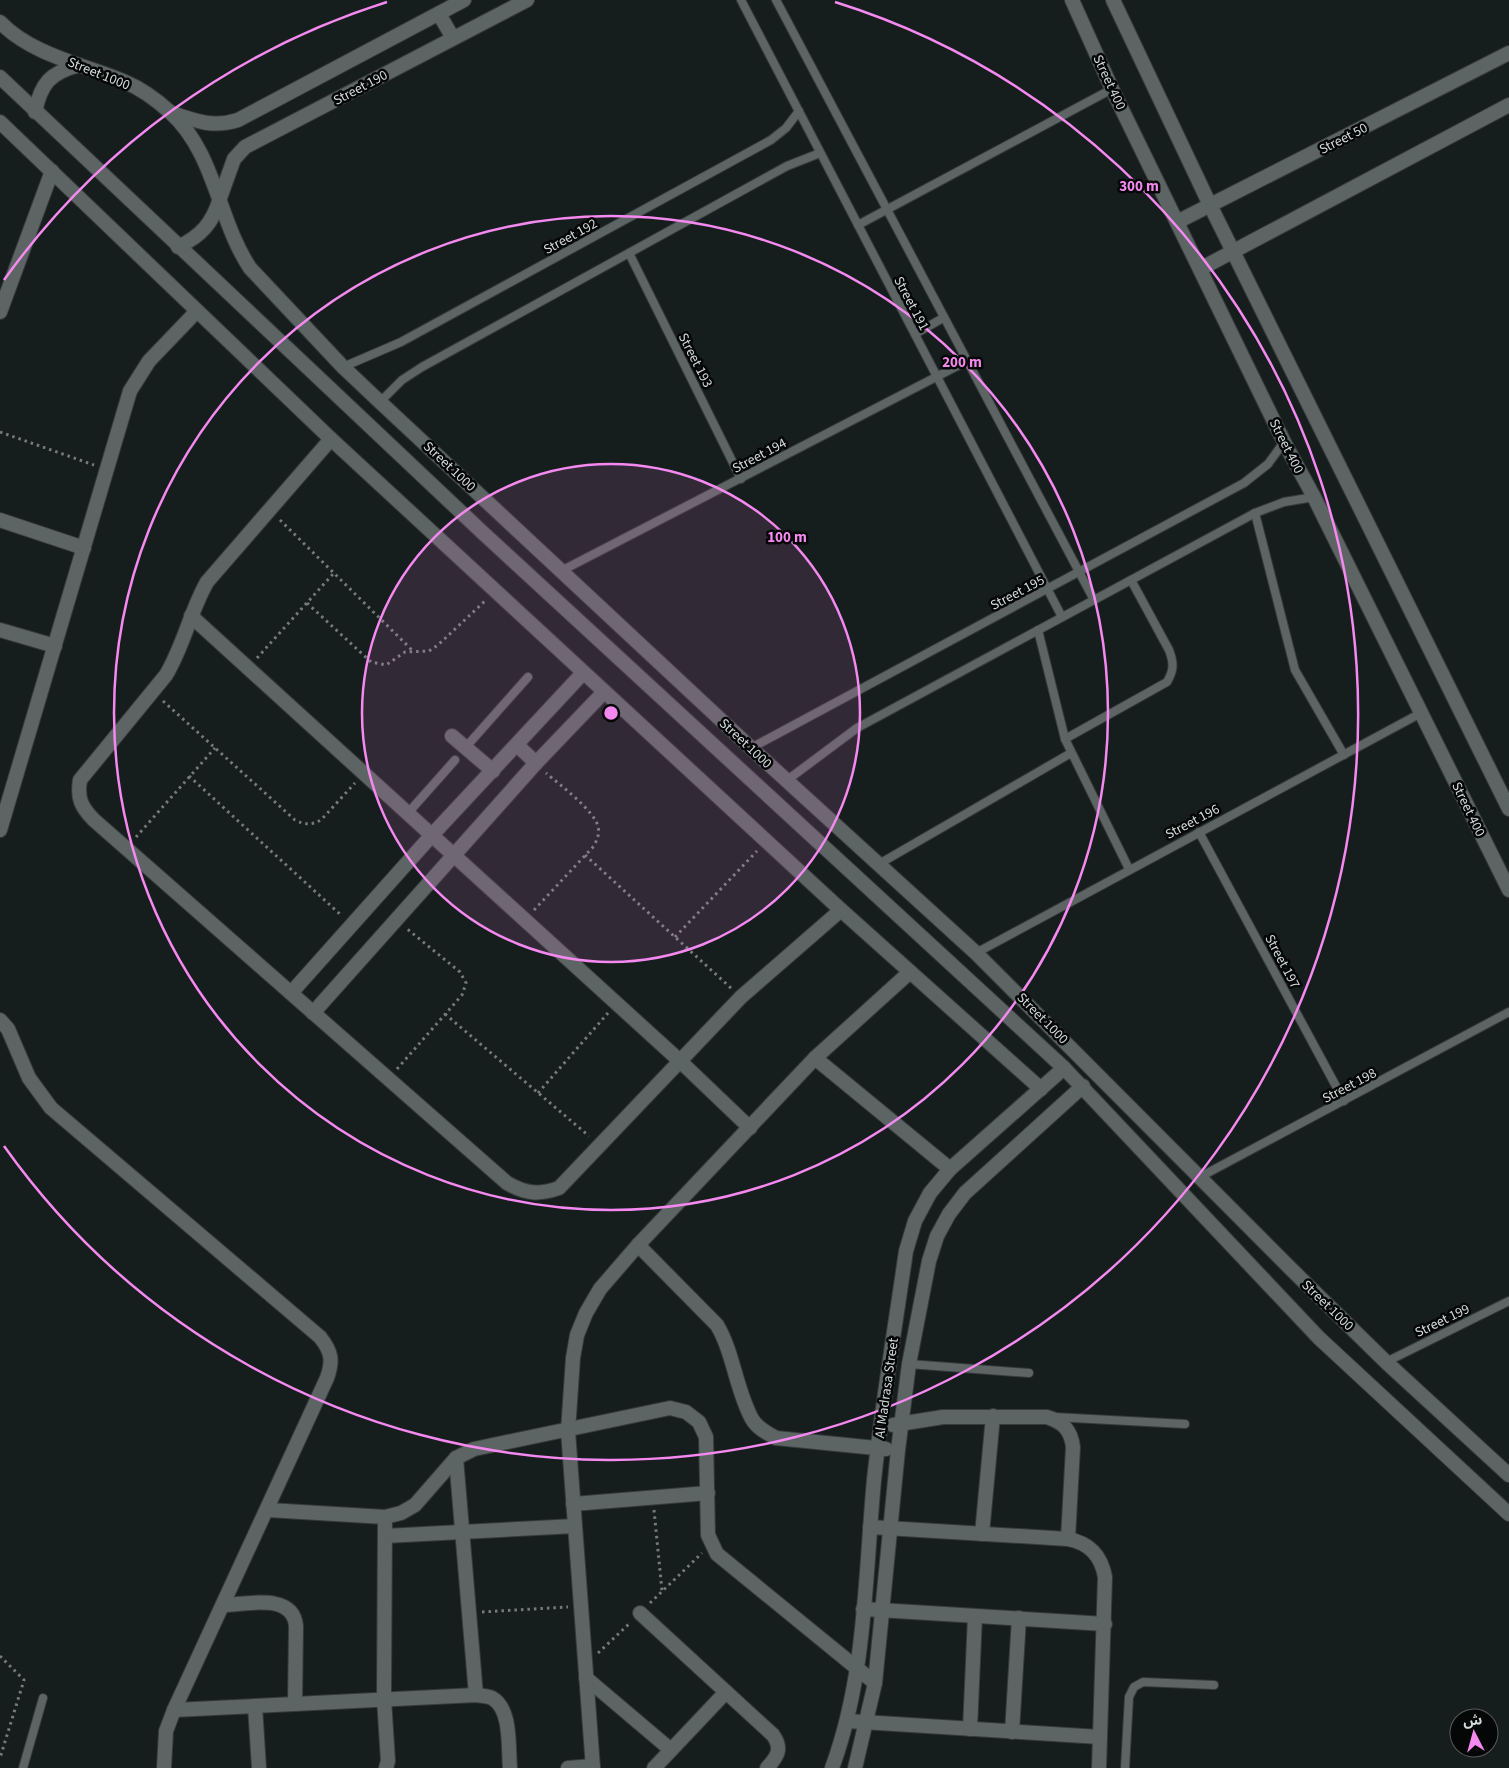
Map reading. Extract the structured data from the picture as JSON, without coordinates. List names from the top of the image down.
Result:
{
  "streets": {
    "street": [
      "Street 1000",
      "Street 400",
      "Street 190",
      "Street 50",
      "Al Madrasa Street"
    ],
    "lane": [
      "Street 192",
      "Street 191",
      "Street 193",
      "Street 194",
      "Street 195",
      "Street 196",
      "Street 197",
      "Street 198",
      "Street 199"
    ]
  },
  "crossings": [
    ["Street 1000", "Street 190"],
    ["Street 1000", "Street 192"],
    ["Street 1000", "Street 194"],
    ["Street 1000", "Street 195"],
    ["Street 1000", "Street 196"],
    ["Street 1000", "Street 198"],
    ["Street 1000", "Street 199"],
    ["Street 1000", "Al Madrasa Street"],
    ["Street 400", "Street 50"],
    ["Street 400", "Street 195"],
    ["Street 400", "Street 196"],
    ["Street 192", "Street 191"],
    ["Street 191", "Street 194"],
    ["Street 191", "Street 195"],
    ["Street 193", "Street 194"],
    ["Street 196", "Street 197"],
    ["Street 197", "Street 198"]
  ],
  "north": "top",
  "rings": ["300 m", "200 m", "100 m"]
}
